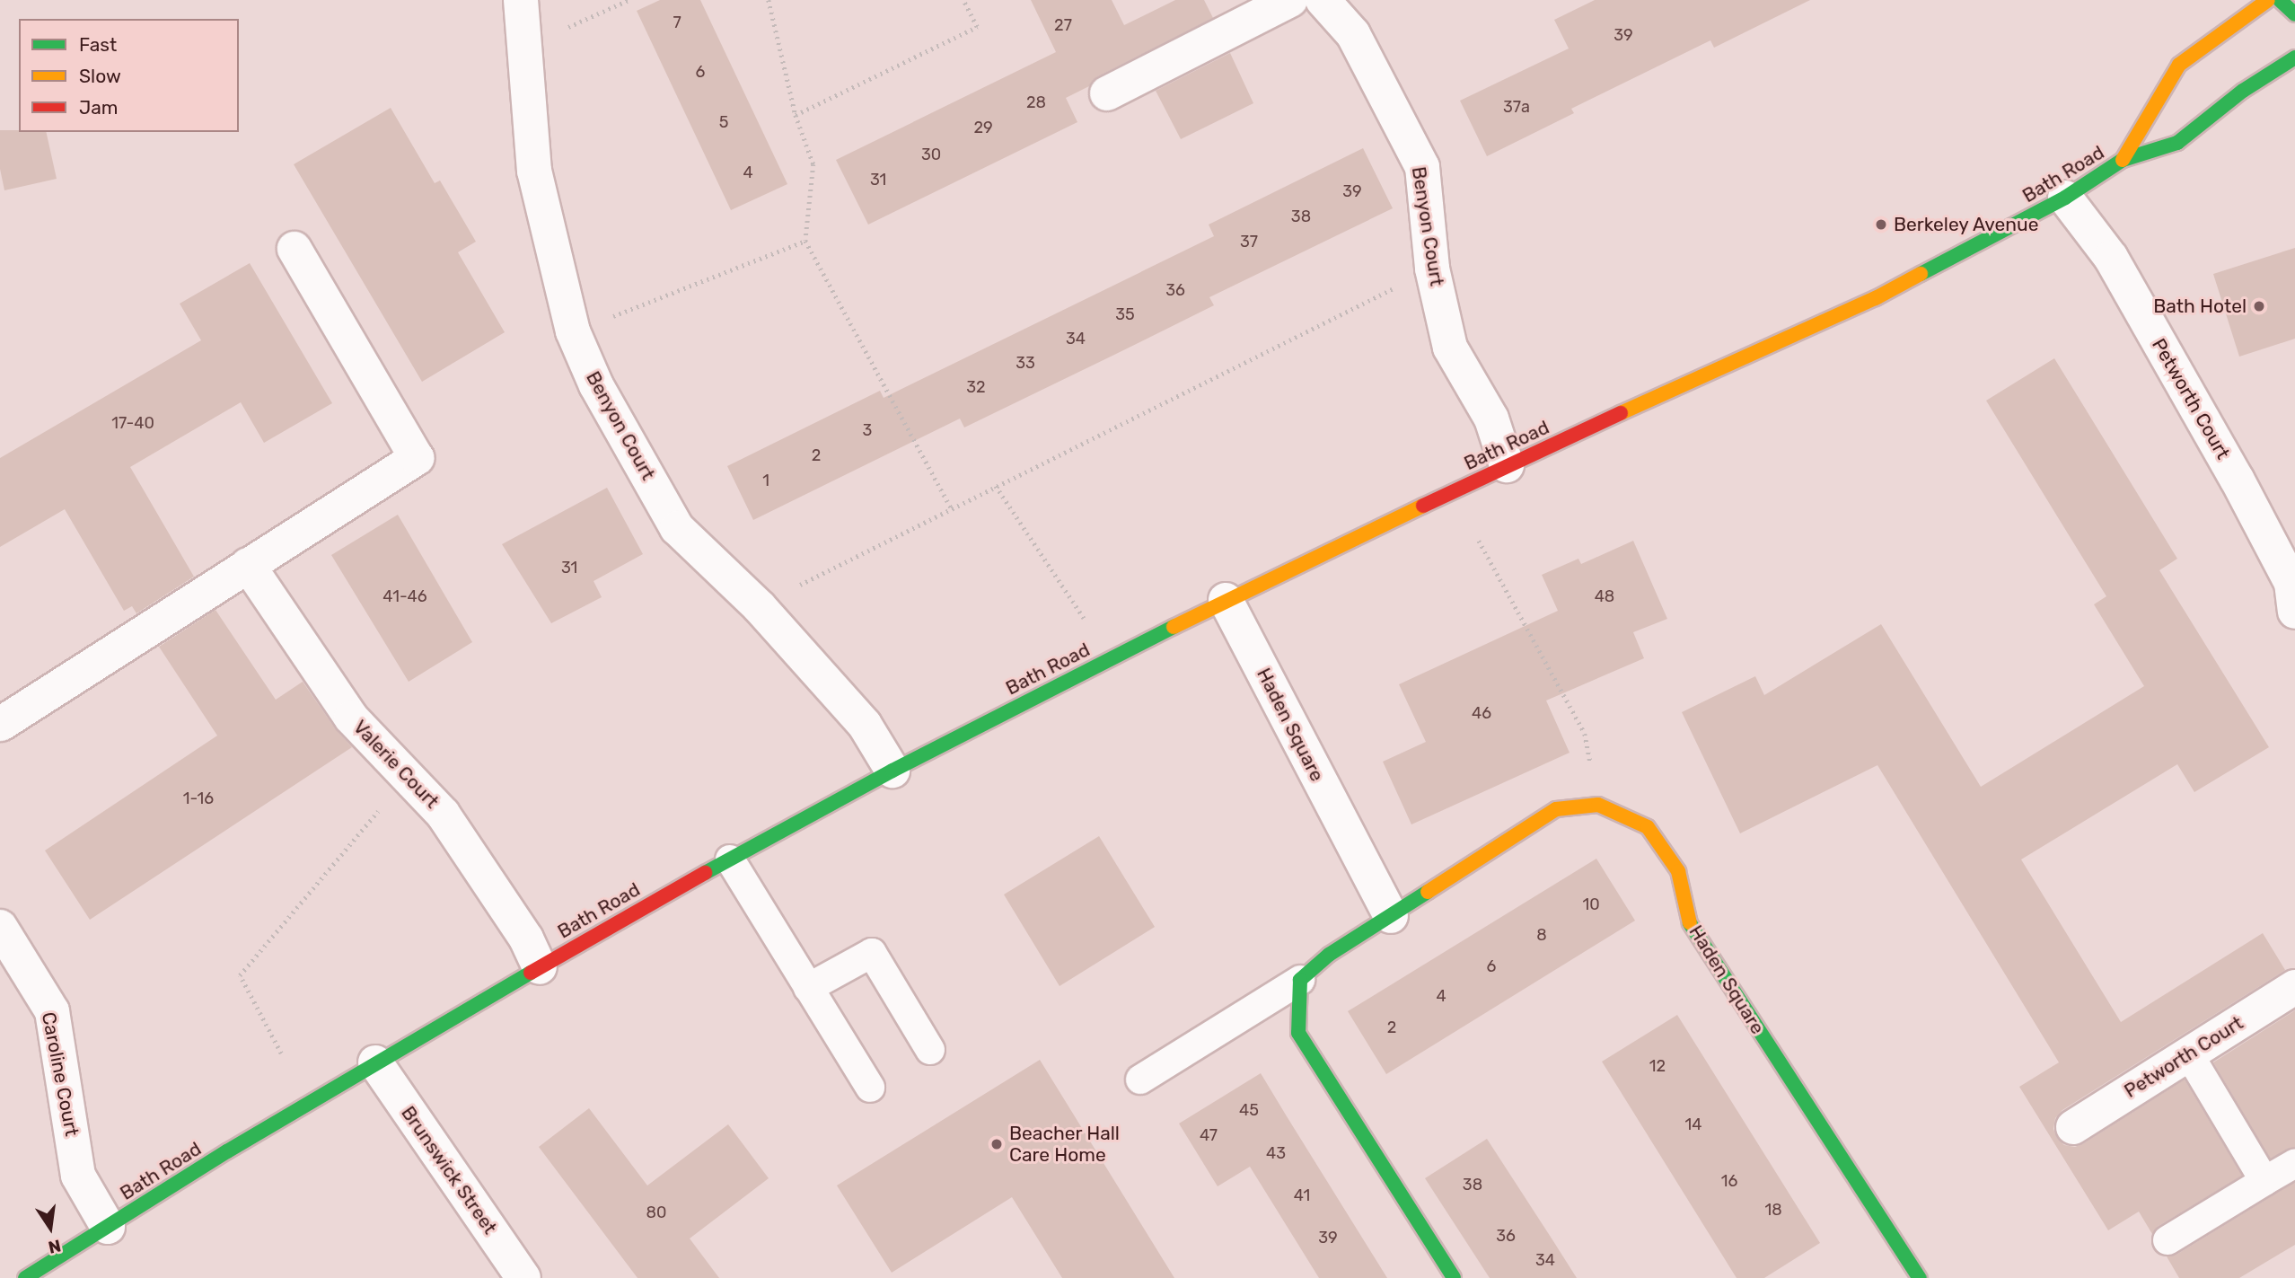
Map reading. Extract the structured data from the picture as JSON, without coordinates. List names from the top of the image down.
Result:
{
  "streets": {
    "main road": ["Bath Road", "Haden Square"],
    "street": [
      "Benyon Court",
      "Petworth Court",
      "Valerie Court",
      "Caroline Court",
      "Brunswick Street"
    ]
  },
  "crossings": [
    ["Bath Road", "Benyon Court"],
    ["Bath Road", "Petworth Court"],
    ["Bath Road", "Haden Square"],
    ["Bath Road", "Valerie Court"],
    ["Bath Road", "Caroline Court"],
    ["Bath Road", "Brunswick Street"]
  ],
  "places": ["Berkeley Avenue", "Bath Hotel", "Beacher Hall Care Home"],
  "house_numbers": [
    "7",
    "27",
    "39",
    "6",
    "28",
    "37a",
    "5",
    "29",
    "30",
    "4",
    "31",
    "39",
    "38",
    "37",
    "36",
    "35",
    "34",
    "33",
    "32",
    "17-40",
    "3",
    "2",
    "1",
    "31",
    "41-46",
    "48",
    "46",
    "1-16",
    "10",
    "8",
    "6",
    "4",
    "2",
    "12",
    "45",
    "14",
    "47",
    "43",
    "16",
    "38",
    "41",
    "18",
    "80",
    "36",
    "39",
    "34"
  ],
  "legend": ["Fast", "Slow", "Jam"],
  "north": "bottom"
}
